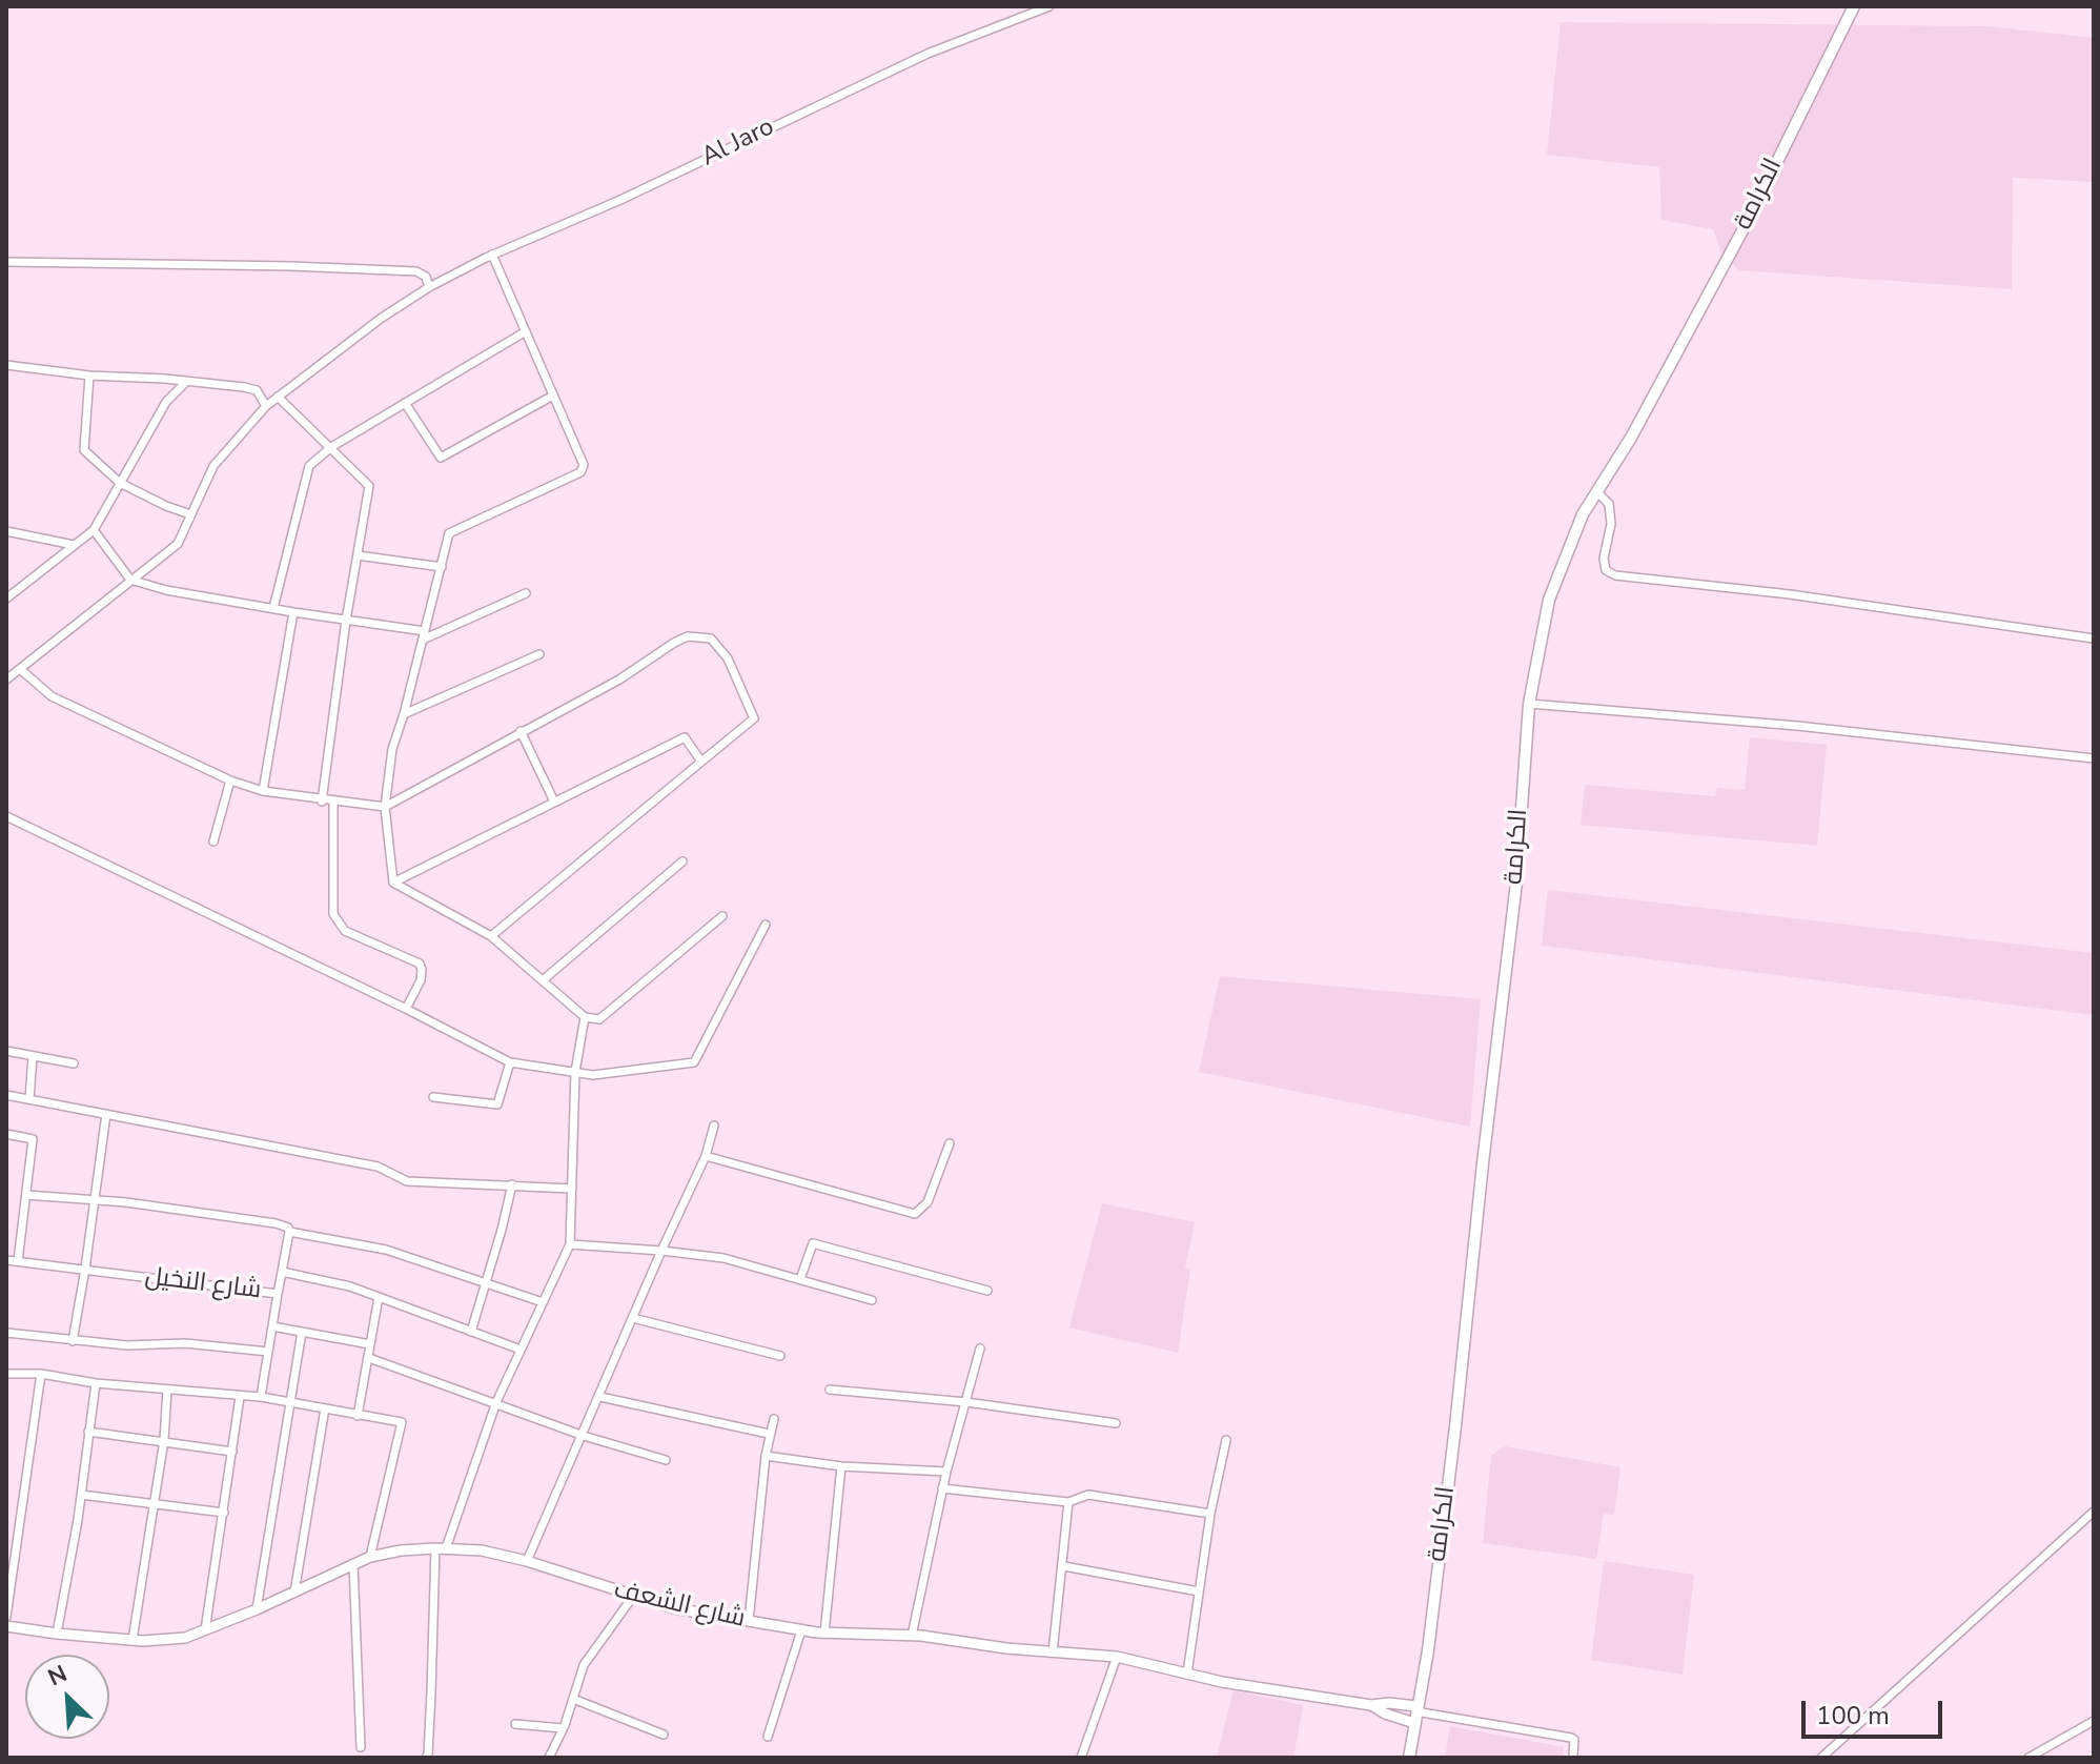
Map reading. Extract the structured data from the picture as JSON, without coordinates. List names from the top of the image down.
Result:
{
  "streets": {
    "main road": ["الكرامة"],
    "street": ["Al Jaro", "شارع النخيل", "شارع الشعف"]
  },
  "crossings": [
    ["الكرامة", "شارع الشعف"]
  ],
  "scale_bar": "100 m",
  "north": "top left"
}
